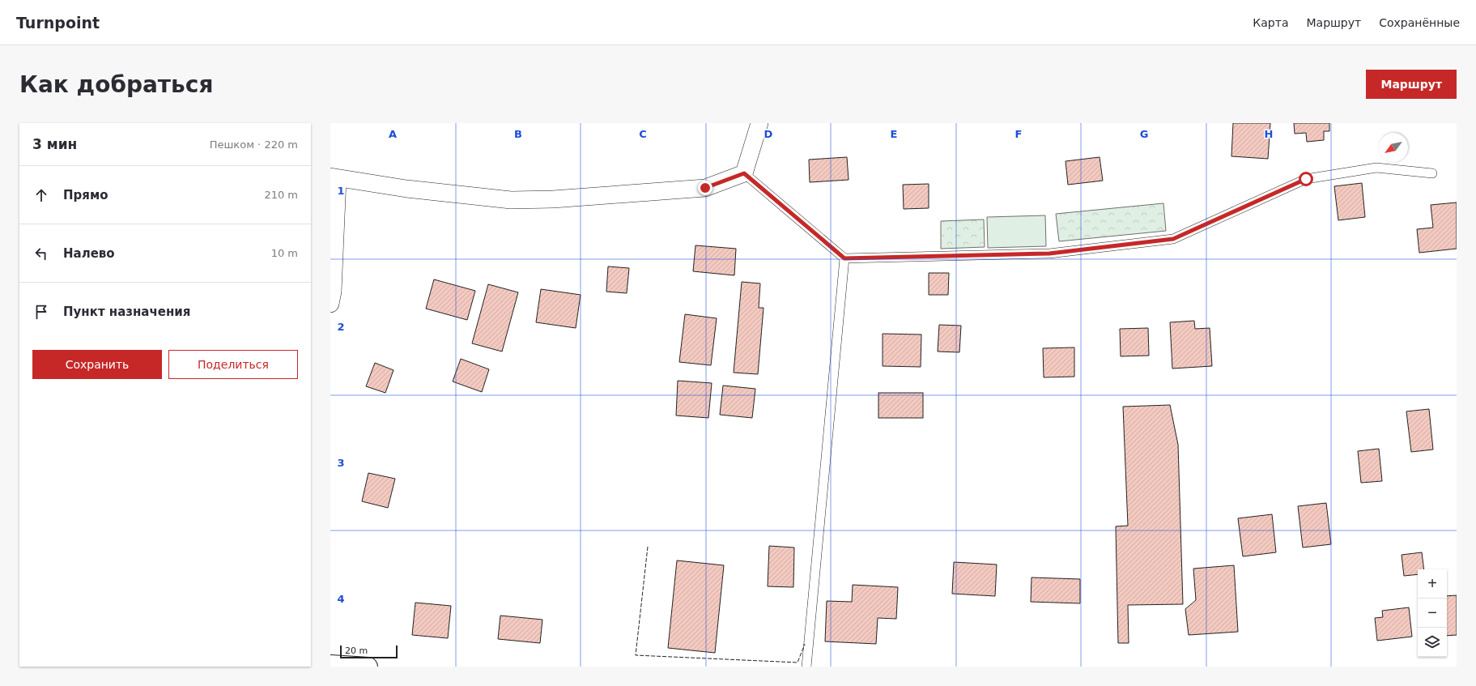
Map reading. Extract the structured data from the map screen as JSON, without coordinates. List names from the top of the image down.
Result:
{
  "scale_bar": "20 m",
  "north": "bottom left",
  "page": {
    "header": "Turnpoint",
    "nav": ["Карта", "Маршрут", "Сохранённые"],
    "buttons": [
      "Маршрут",
      ["Сохранить", "Поделиться"]
    ],
    "title": "Как добраться",
    "heading": ["3 мин", "Пешком · 220 m"],
    "list": [
      ["Прямо", "210 m"],
      ["Налево", "10 m"],
      "Пункт назначения"
    ],
    "map_buttons": ["+", "−"],
    "scale": "20 m"
  },
  "grid": {
    "columns": [
      "A",
      "B",
      "C",
      "D",
      "E",
      "F",
      "G",
      "H"
    ],
    "rows": [
      "1",
      "2",
      "3",
      "4"
    ]
  }
}
